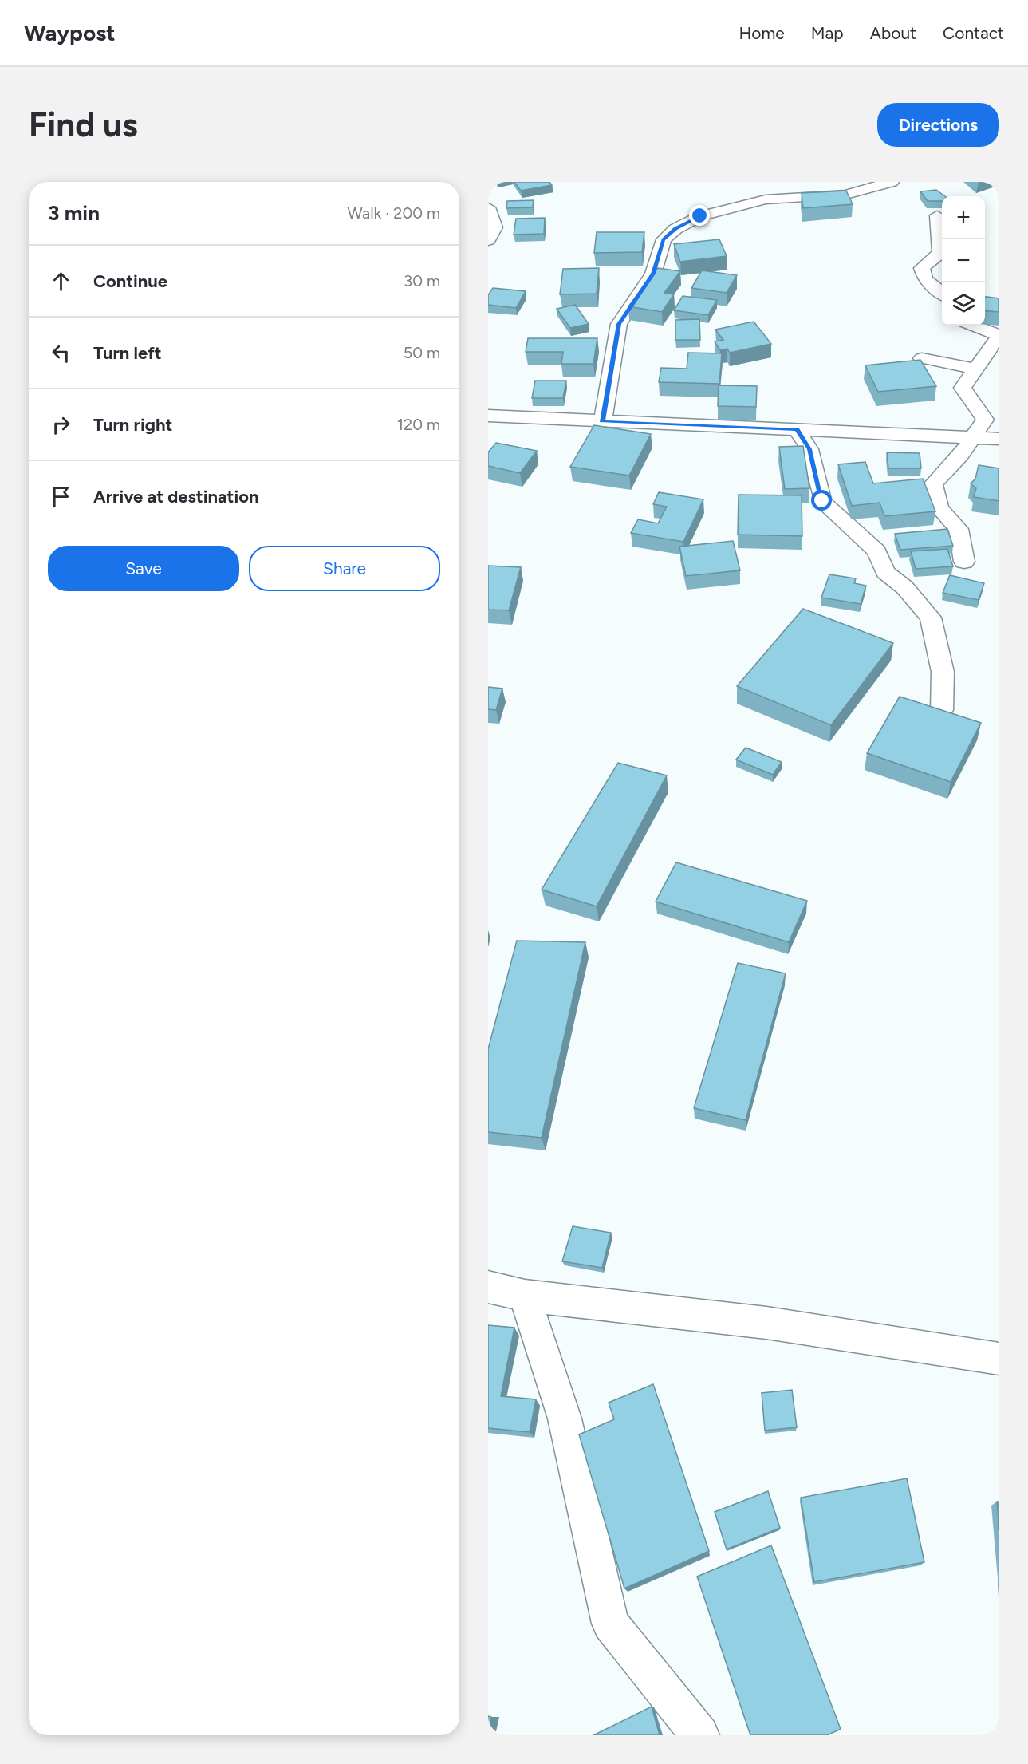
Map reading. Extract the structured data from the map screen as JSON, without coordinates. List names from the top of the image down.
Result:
{
  "page": {
    "header": "Waypost",
    "nav": [
      "Home",
      "Map",
      "About",
      "Contact"
    ],
    "buttons": [
      "Directions",
      ["Save", "Share"]
    ],
    "title": "Find us",
    "heading": ["3 min", "Walk · 200 m"],
    "map_buttons": ["+", "−"],
    "list": [
      ["Continue", "30 m"],
      ["Turn left", "50 m"],
      ["Turn right", "120 m"],
      "Arrive at destination"
    ]
  }
}
